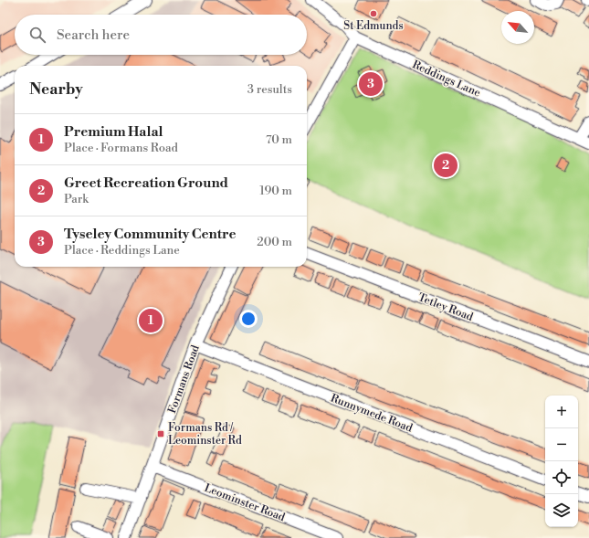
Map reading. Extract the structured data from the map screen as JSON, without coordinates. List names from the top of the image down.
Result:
{
  "streets": {
    "street": [
      "Reddings Lane",
      "Tetley Road",
      "Formans Road",
      "Runnymede Road",
      "Leominster Road"
    ]
  },
  "crossings": [
    ["Formans Road", "Runnymede Road"],
    ["Formans Road", "Leominster Road"]
  ],
  "places": {
    "other": ["St Edmunds"],
    "transit": ["Formans Rd / Leominster Rd"]
  },
  "north": "top left",
  "page": {
    "search": "Search here",
    "heading": ["Nearby", "3 results"],
    "pins": ["3", "2", "1"],
    "list": [
      {
        "mark": "1",
        "name": "Premium Halal",
        "note": "Place · Formans Road",
        "value": "70 m"
      },
      {
        "mark": "2",
        "name": "Greet Recreation Ground",
        "note": "Park",
        "value": "190 m"
      },
      {
        "mark": "3",
        "name": "Tyseley Community Centre",
        "note": "Place · Reddings Lane",
        "value": "200 m"
      }
    ],
    "map_buttons": ["+", "−"]
  }
}
